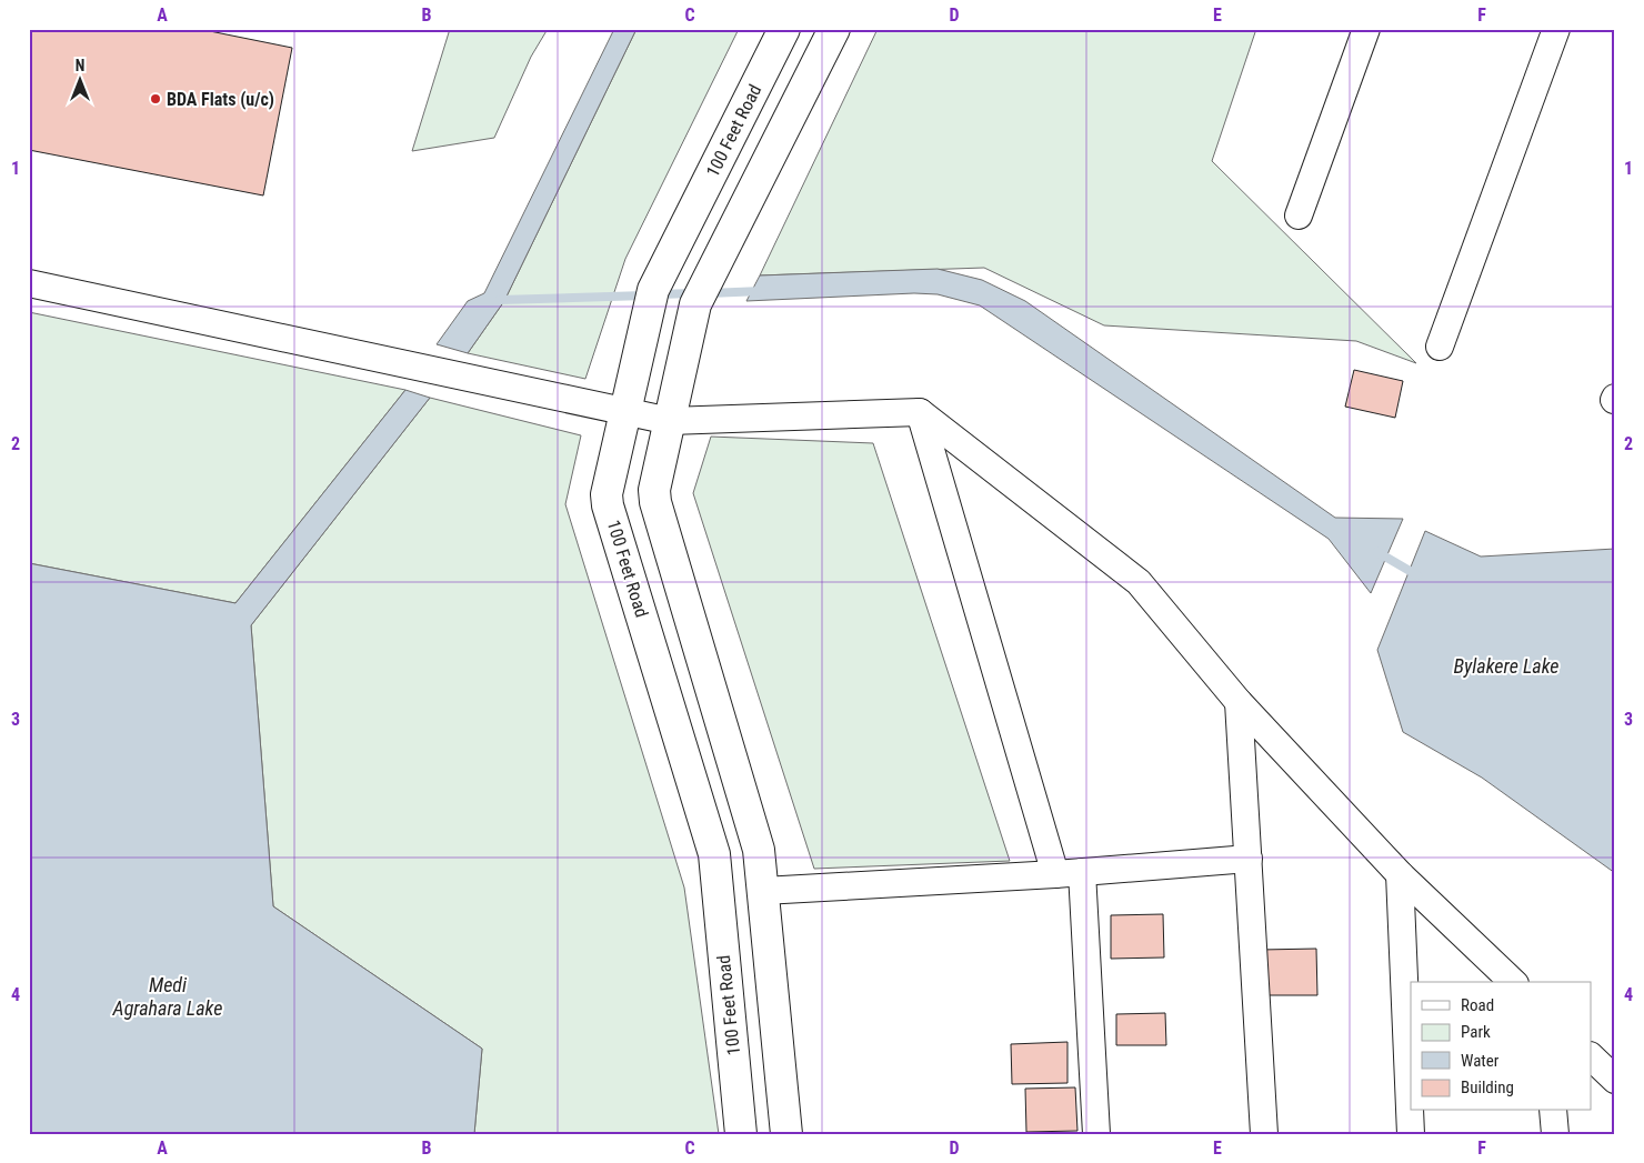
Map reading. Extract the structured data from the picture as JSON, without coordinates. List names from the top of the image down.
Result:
{
  "streets": {
    "main road": ["100 Feet Road"]
  },
  "water": ["Bylakere Lake", "Medi Agrahara Lake"],
  "places": ["BDA Flats (u/c)"],
  "legend": [
    "Road",
    "Park",
    "Water",
    "Building"
  ],
  "north": "top",
  "grid": {
    "columns": [
      "A",
      "B",
      "C",
      "D",
      "E",
      "F"
    ],
    "rows": [
      "1",
      "2",
      "3",
      "4"
    ]
  }
}
